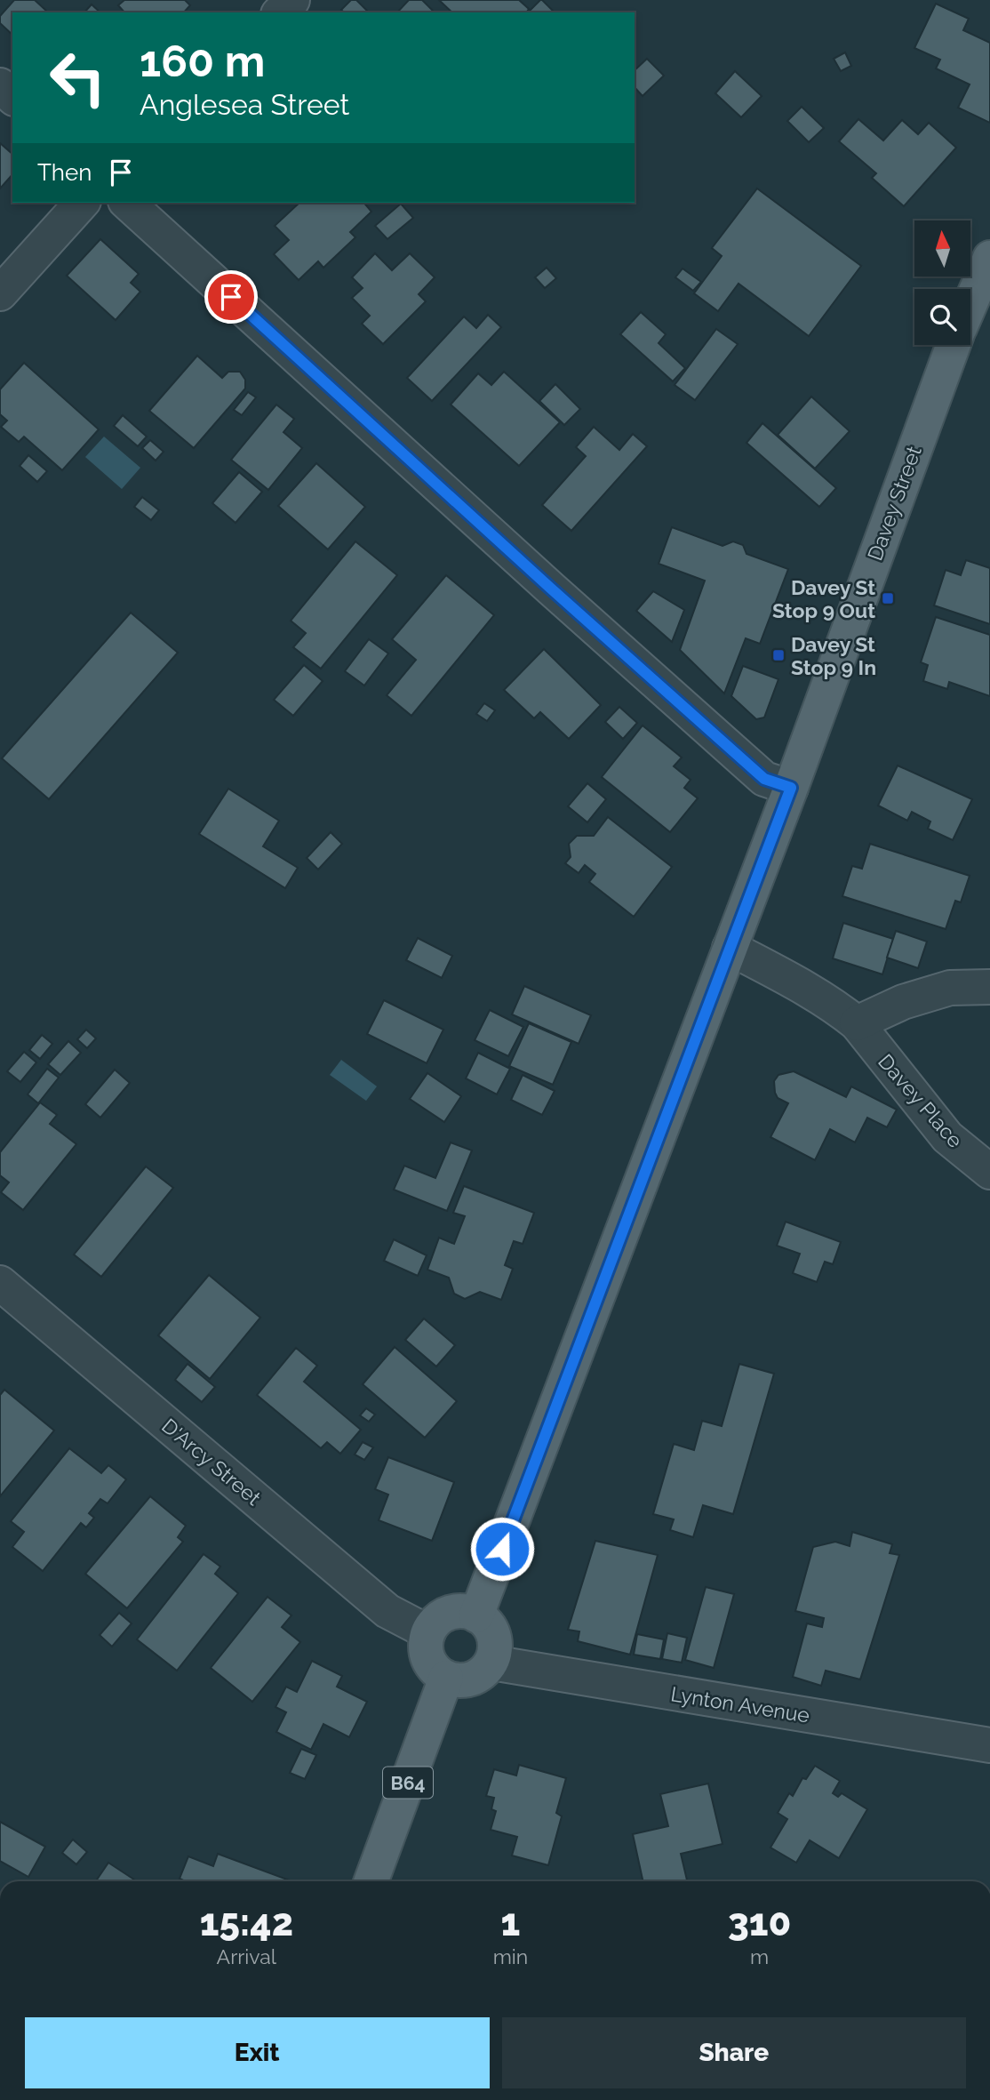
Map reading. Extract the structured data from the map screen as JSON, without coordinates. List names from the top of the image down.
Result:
{
  "streets": {
    "main road": ["Davey Street", "B64"],
    "street": ["Davey Place", "D'Arcy Street", "Lynton Avenue"]
  },
  "crossings": [
    ["Davey Street", "Davey Place"],
    ["Davey Street", "D'Arcy Street"],
    ["Davey Street", "Lynton Avenue"],
    ["Davey Street", "B64"],
    ["D'Arcy Street", "Lynton Avenue"],
    ["D'Arcy Street", "B64"],
    ["Lynton Avenue", "B64"]
  ],
  "places": {
    "transit": ["Davey St Stop 9 Out", "Davey St Stop 9 In"]
  },
  "north": "top",
  "page": {
    "turn": ["160 m", "Anglesea Street"],
    "then": "Then",
    "eta": [
      "15:42",
      "Arrival",
      "1",
      "min",
      "310",
      "m"
    ],
    "buttons": ["Exit", "Share"]
  }
}
